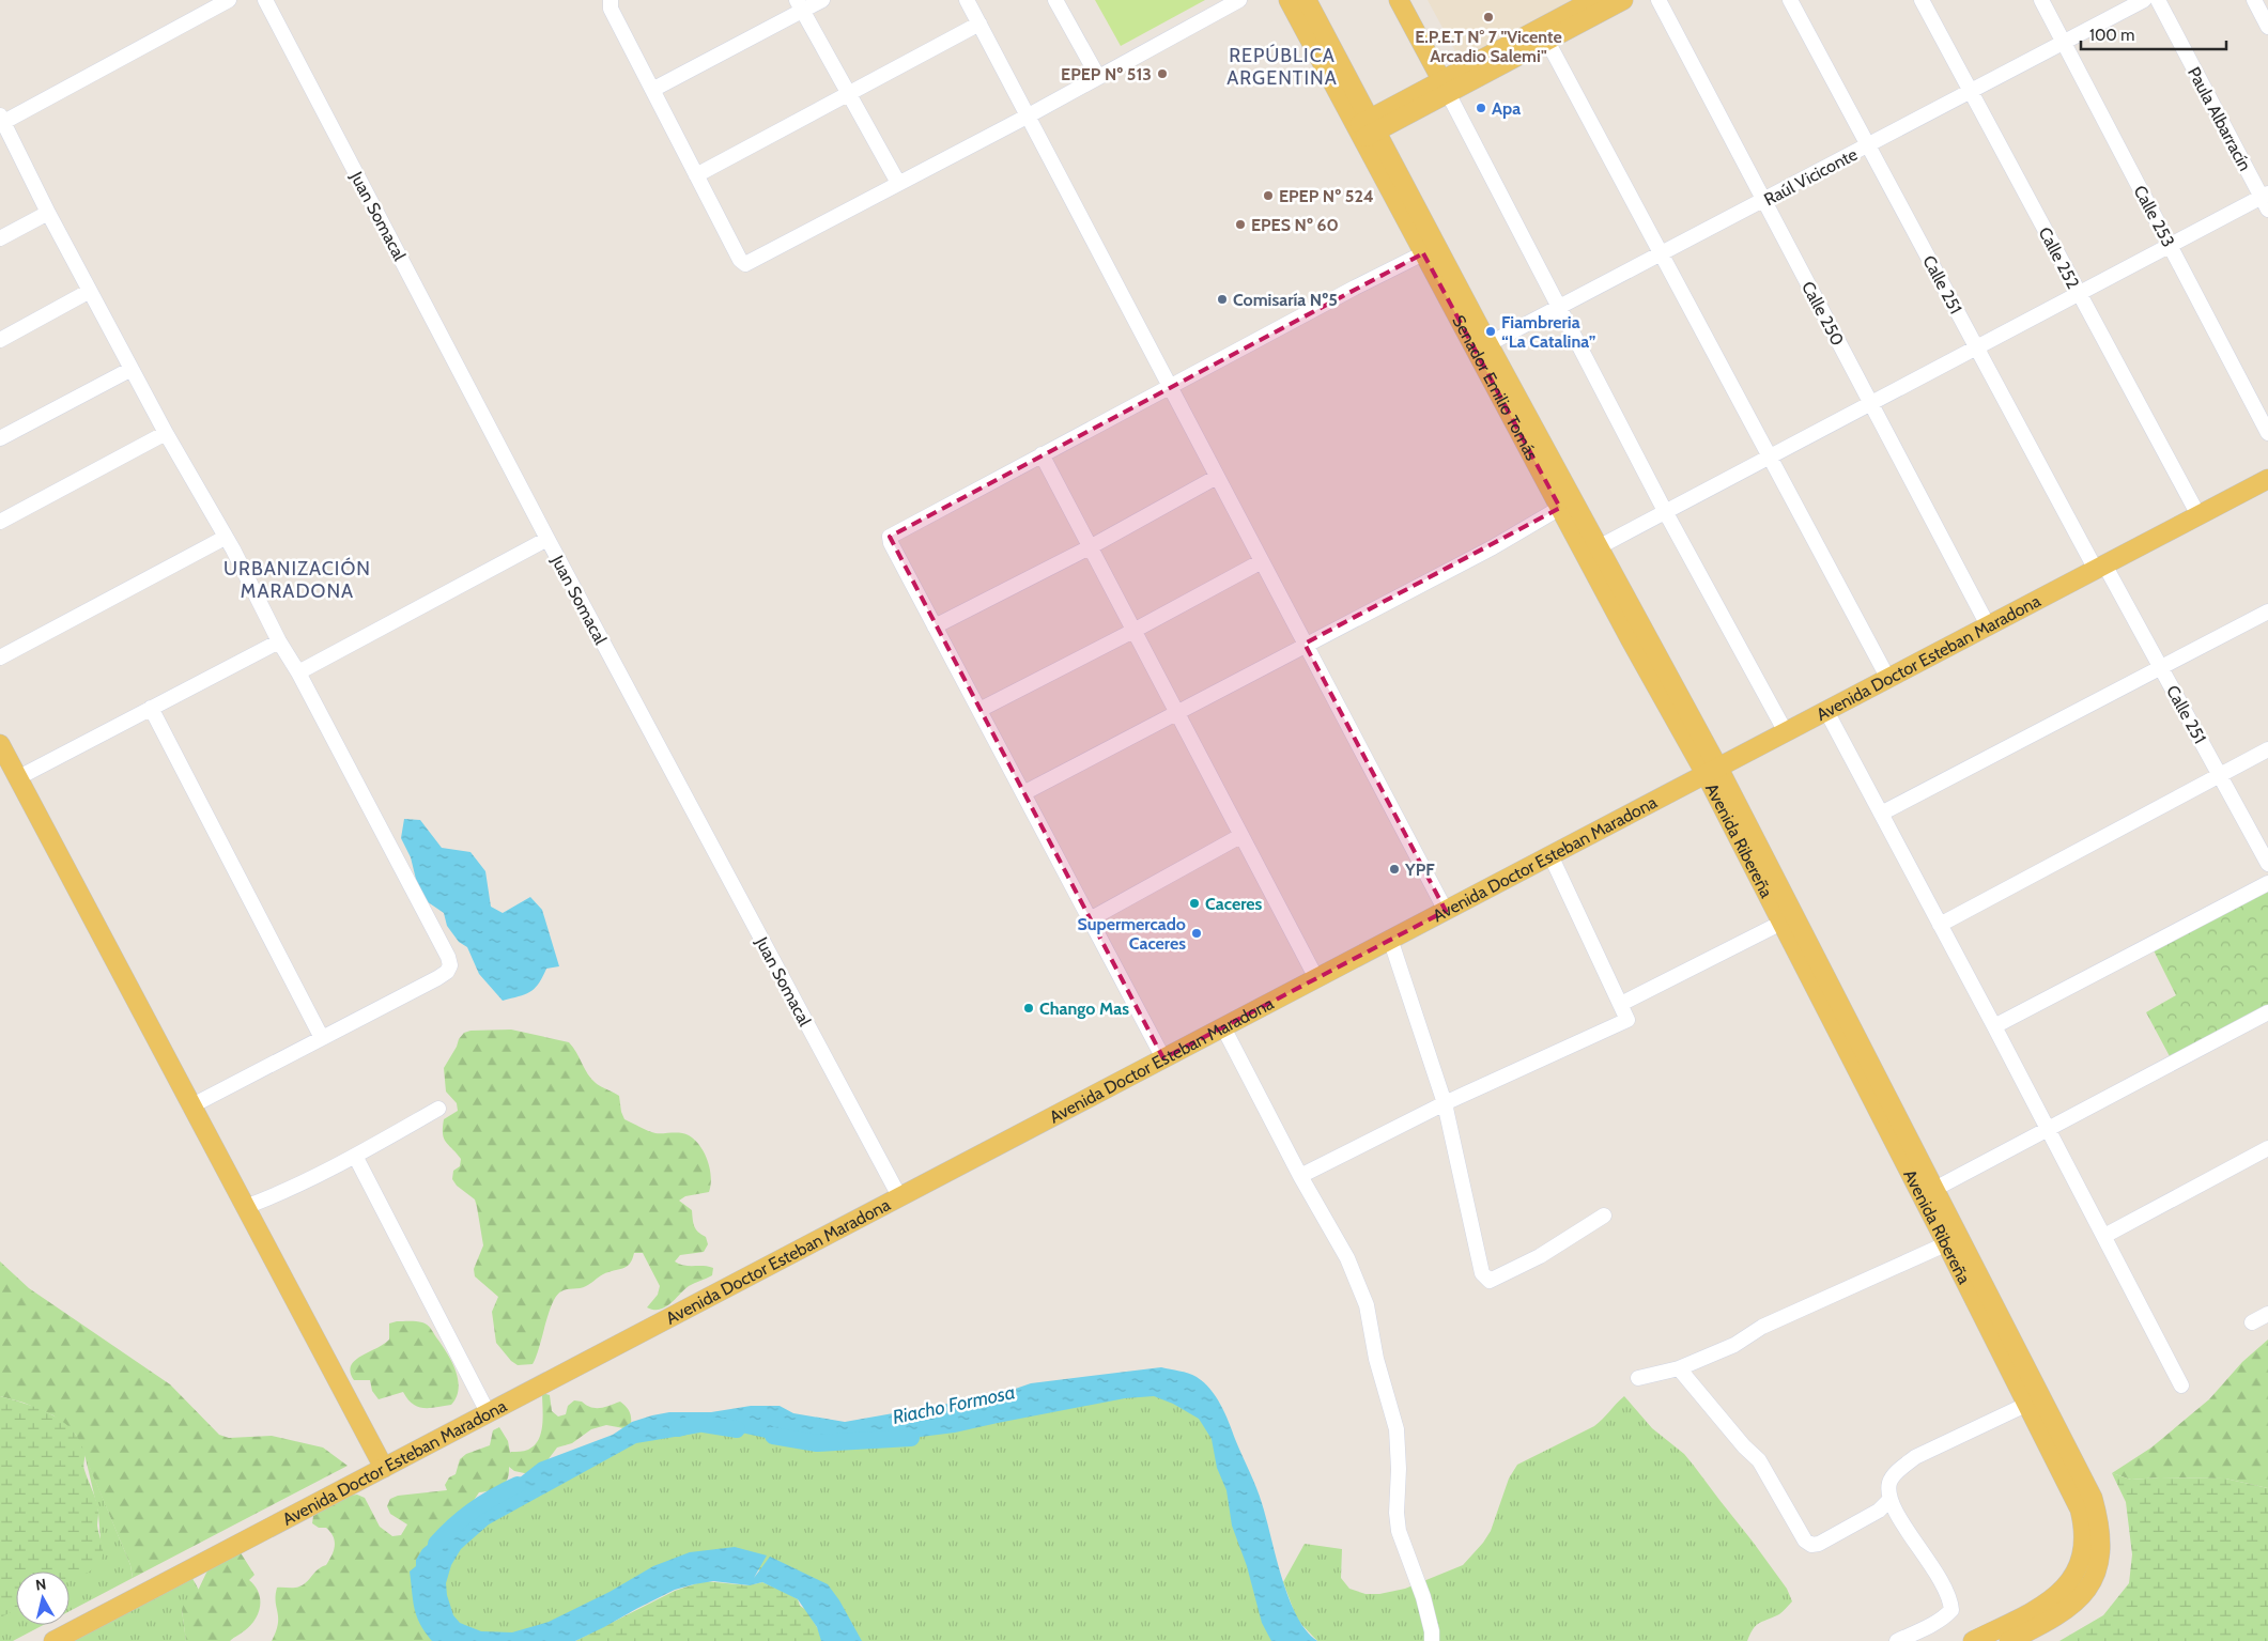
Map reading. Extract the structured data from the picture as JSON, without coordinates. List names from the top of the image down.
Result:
{
  "streets": {
    "main road": ["Senador Emilio Tomás", "Avenida Doctor Esteban Maradona", "Avenida Ribereña"],
    "street": [
      "Paula Albarracín",
      "Raúl Viciconte",
      "Juan Somacal",
      "Calle 253",
      "Calle 252",
      "Calle 251",
      "Calle 250"
    ]
  },
  "crossings": [
    ["Raúl Viciconte", "Calle 253"],
    ["Raúl Viciconte", "Calle 252"],
    ["Raúl Viciconte", "Calle 251"],
    ["Raúl Viciconte", "Calle 250"],
    ["Raúl Viciconte", "Senador Emilio Tomás"],
    ["Juan Somacal", "Avenida Doctor Esteban Maradona"],
    ["Calle 252", "Avenida Doctor Esteban Maradona"],
    ["Calle 251", "Avenida Doctor Esteban Maradona"],
    ["Calle 250", "Avenida Doctor Esteban Maradona"],
    ["Senador Emilio Tomás", "Avenida Doctor Esteban Maradona"],
    ["Senador Emilio Tomás", "Avenida Ribereña"],
    ["Avenida Doctor Esteban Maradona", "Avenida Ribereña"]
  ],
  "districts": ["REPÚBLICA ARGENTINA", "URBANIZACIÓN MARADONA"],
  "water": ["Riacho Formosa"],
  "places": [
    "E.P.E.T N° 7 \"Vicente Arcadio Salemi\"",
    "EPEP Nº 513",
    "Apa",
    "EPEP Nº 524",
    "EPES Nº 60",
    "Comisaría Nº5",
    "Fiambreria “La Catalina”",
    "YPF",
    "Caceres",
    "Supermercado Caceres",
    "Chango Mas"
  ],
  "scale_bar": "100 m",
  "north": "top"
}
